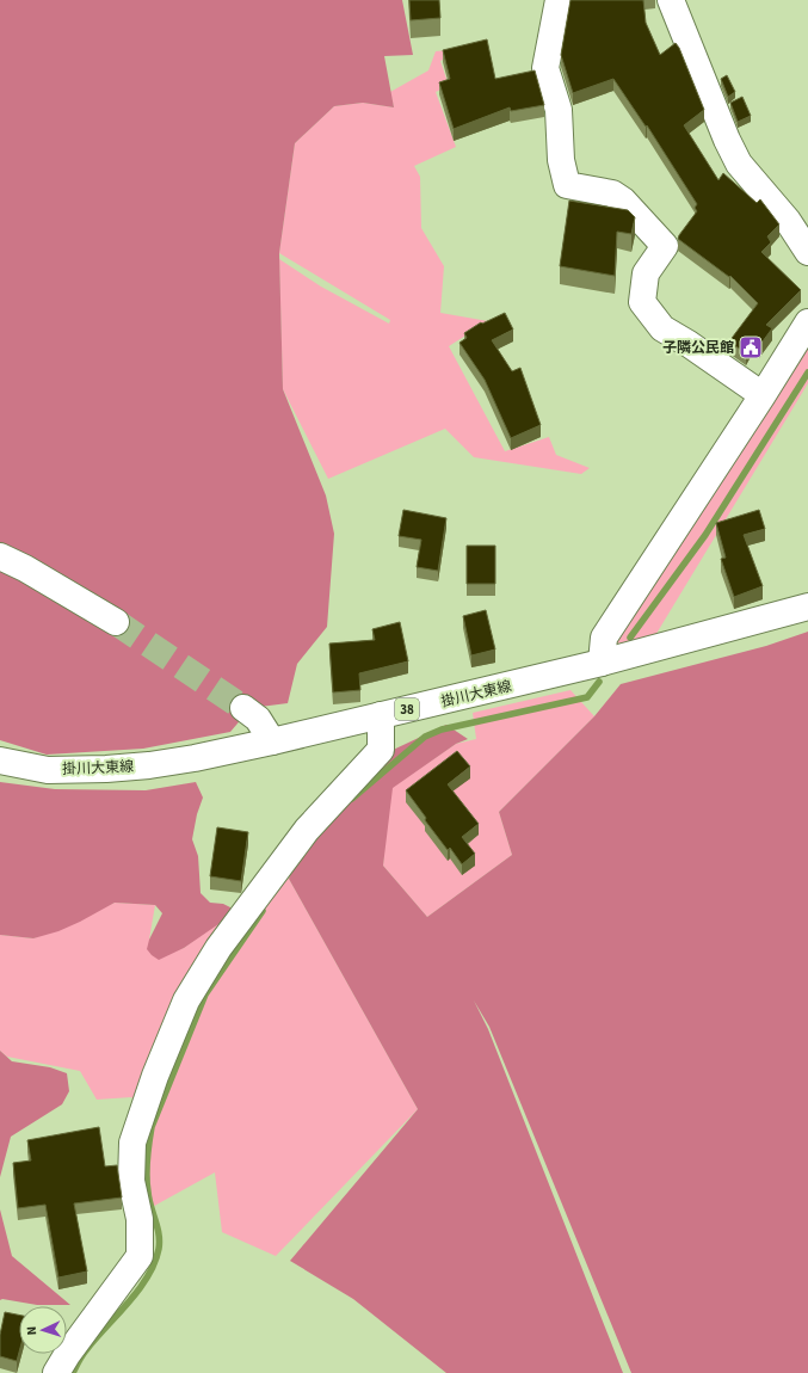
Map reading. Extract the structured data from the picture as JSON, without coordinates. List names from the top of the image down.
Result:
{
  "streets": {
    "street": ["掛川大東線", "38"]
  },
  "places": {
    "public building": ["子隣公民館"]
  },
  "north": "left"
}
